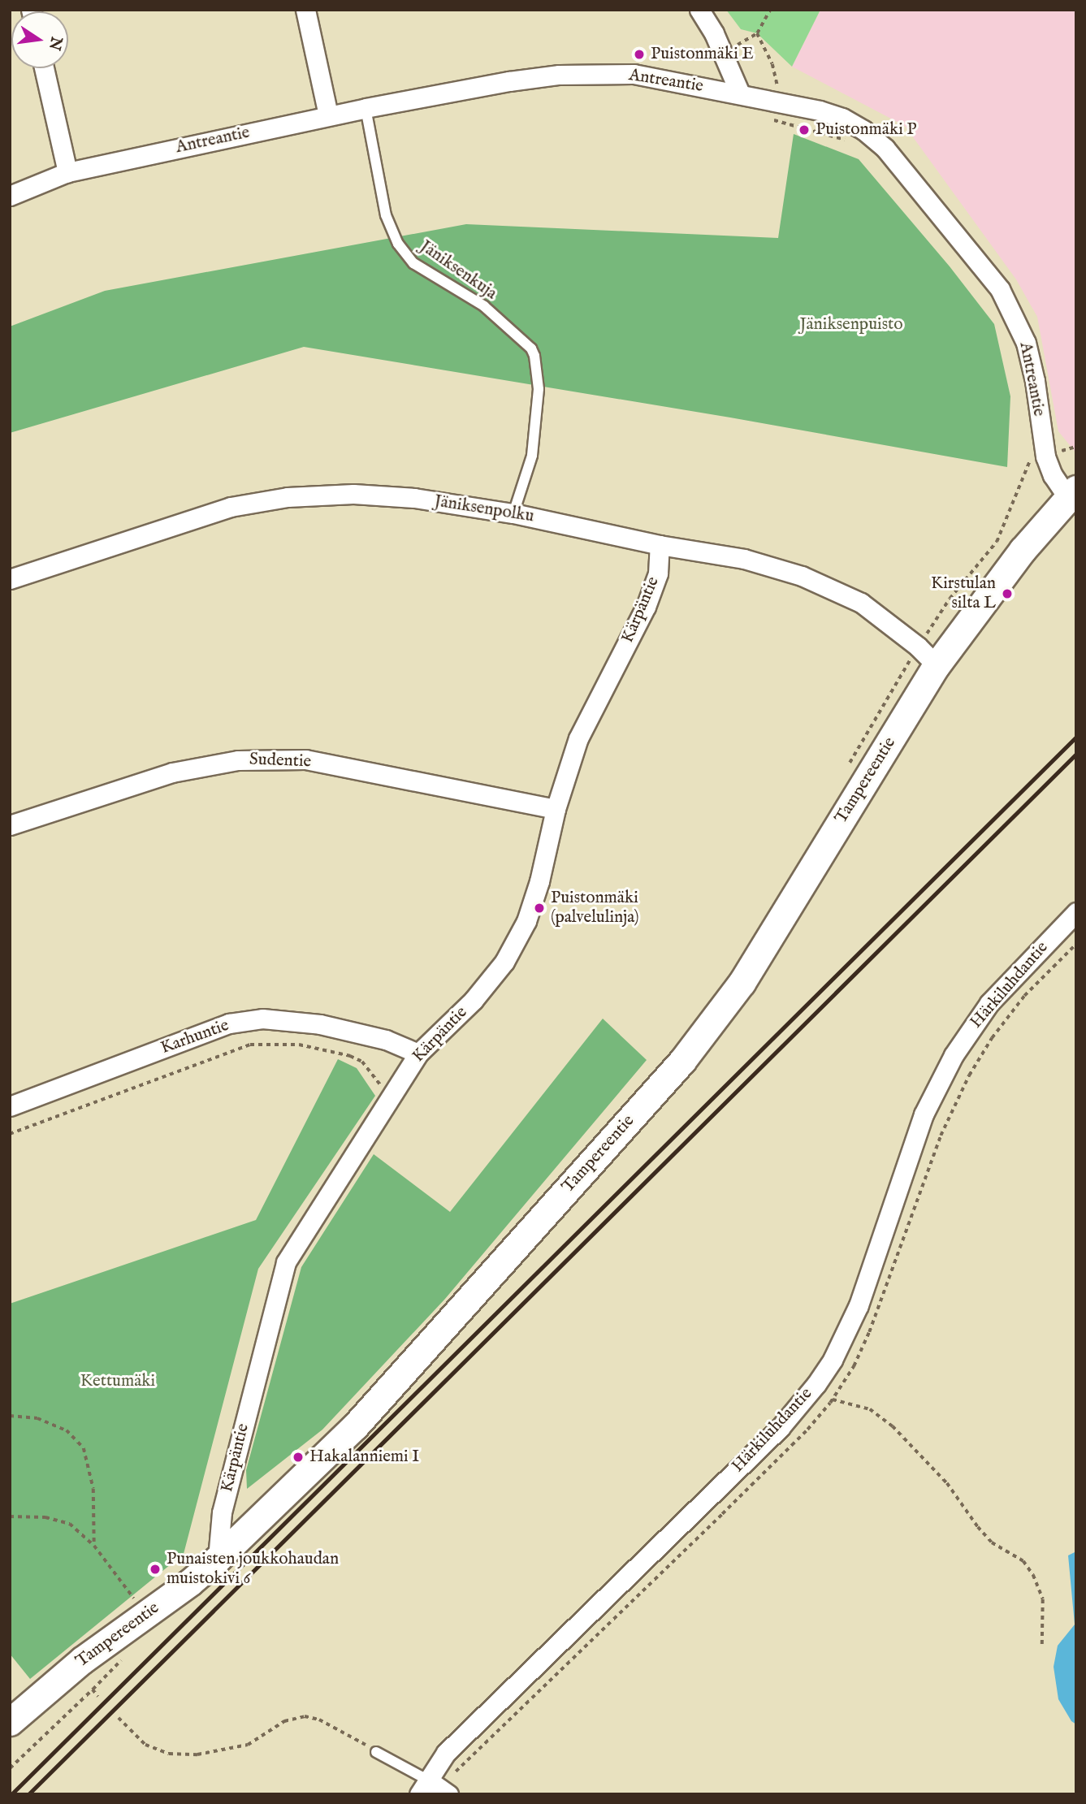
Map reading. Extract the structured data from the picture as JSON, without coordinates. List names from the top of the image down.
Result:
{
  "streets": {
    "main road": ["Tampereentie"],
    "street": [
      "Antreantie",
      "Jäniksenpolku",
      "Kärpäntie",
      "Sudentie",
      "Härkiluhdantie",
      "Karhuntie"
    ],
    "lane": ["Jäniksenkuja"]
  },
  "crossings": [
    ["Antreantie", "Jäniksenkuja"],
    ["Antreantie", "Tampereentie"],
    ["Jäniksenkuja", "Jäniksenpolku"],
    ["Jäniksenpolku", "Kärpäntie"],
    ["Jäniksenpolku", "Tampereentie"],
    ["Kärpäntie", "Sudentie"],
    ["Kärpäntie", "Tampereentie"],
    ["Kärpäntie", "Karhuntie"]
  ],
  "parks": ["Jäniksenpuisto", "Kettumäki"],
  "places": [
    "Puistonmäki E",
    "Puistonmäki P",
    "Kirstulan silta L",
    "Puistonmäki (palvelulinja)",
    "Hakalanniemi I",
    "Punaisten joukkohaudan muistokivi 6"
  ],
  "north": "right"
}
